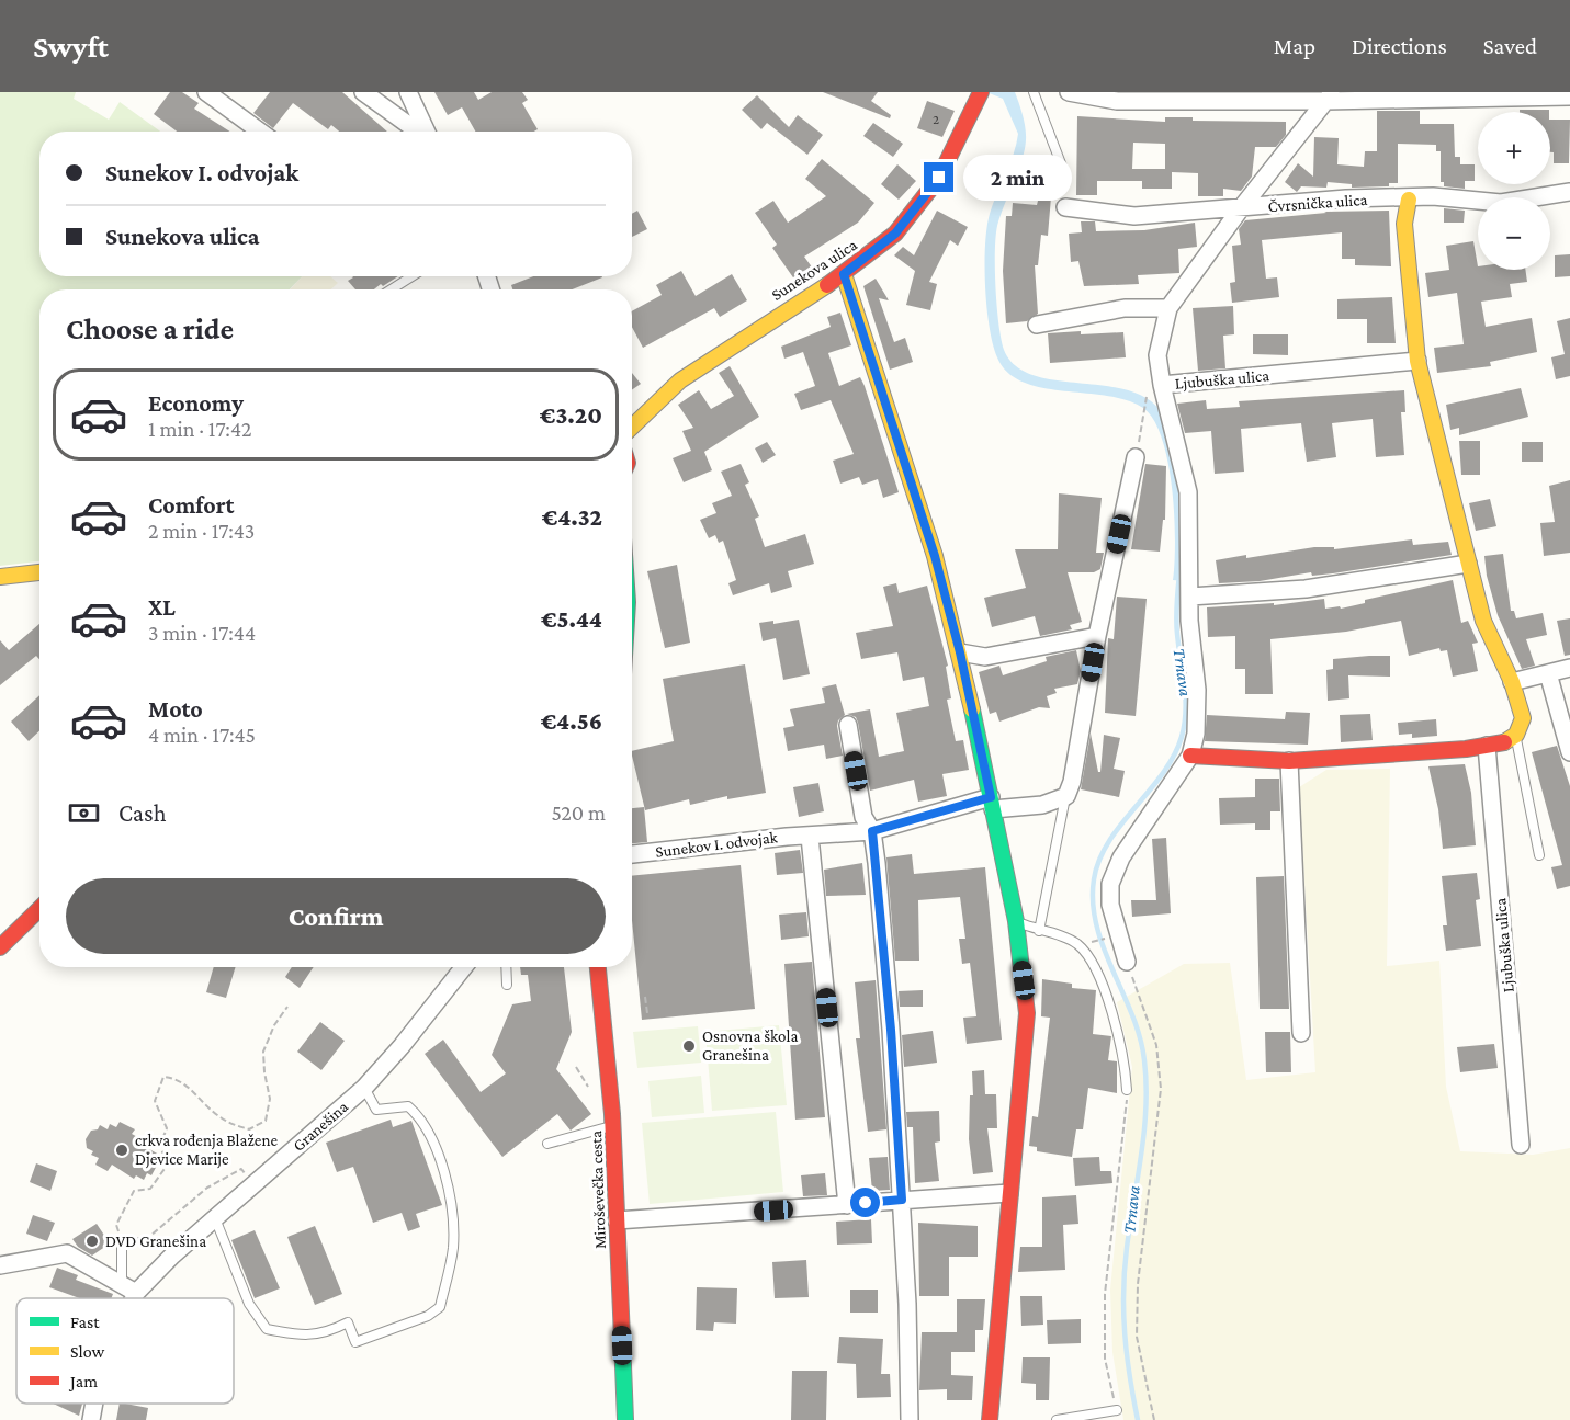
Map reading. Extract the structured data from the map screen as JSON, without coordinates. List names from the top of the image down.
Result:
{
  "streets": {
    "street": [
      "Čvrsnička ulica",
      "Sunekova ulica",
      "Ljubuška ulica",
      "Sunekov I. odvojak",
      "Granešina",
      "Miroševečka cesta"
    ]
  },
  "water": ["Trnava"],
  "places": ["Osnovna škola Granešina", "crkva rođenja Blažene Djevice Marije", "DVD Granešina"],
  "house_numbers": ["2"],
  "legend": ["Fast", "Slow", "Jam"],
  "page": {
    "header": "Swyft",
    "nav": ["Map", "Directions", "Saved"],
    "map_buttons": ["+", "−"],
    "banner": ["Sunekov I. odvojak", "Sunekova ulica"],
    "bubble": "2 min",
    "heading": "Choose a ride",
    "list": [
      {
        "name": "Economy",
        "note": "1 min · 17:42",
        "value": "€3.20"
      },
      {
        "name": "Comfort",
        "note": "2 min · 17:43",
        "value": "€4.32"
      },
      {
        "name": "XL",
        "note": "3 min · 17:44",
        "value": "€5.44"
      },
      {
        "name": "Moto",
        "note": "4 min · 17:45",
        "value": "€4.56"
      }
    ],
    "pay": ["Cash", "520 m"],
    "buttons": "Confirm"
  }
}
